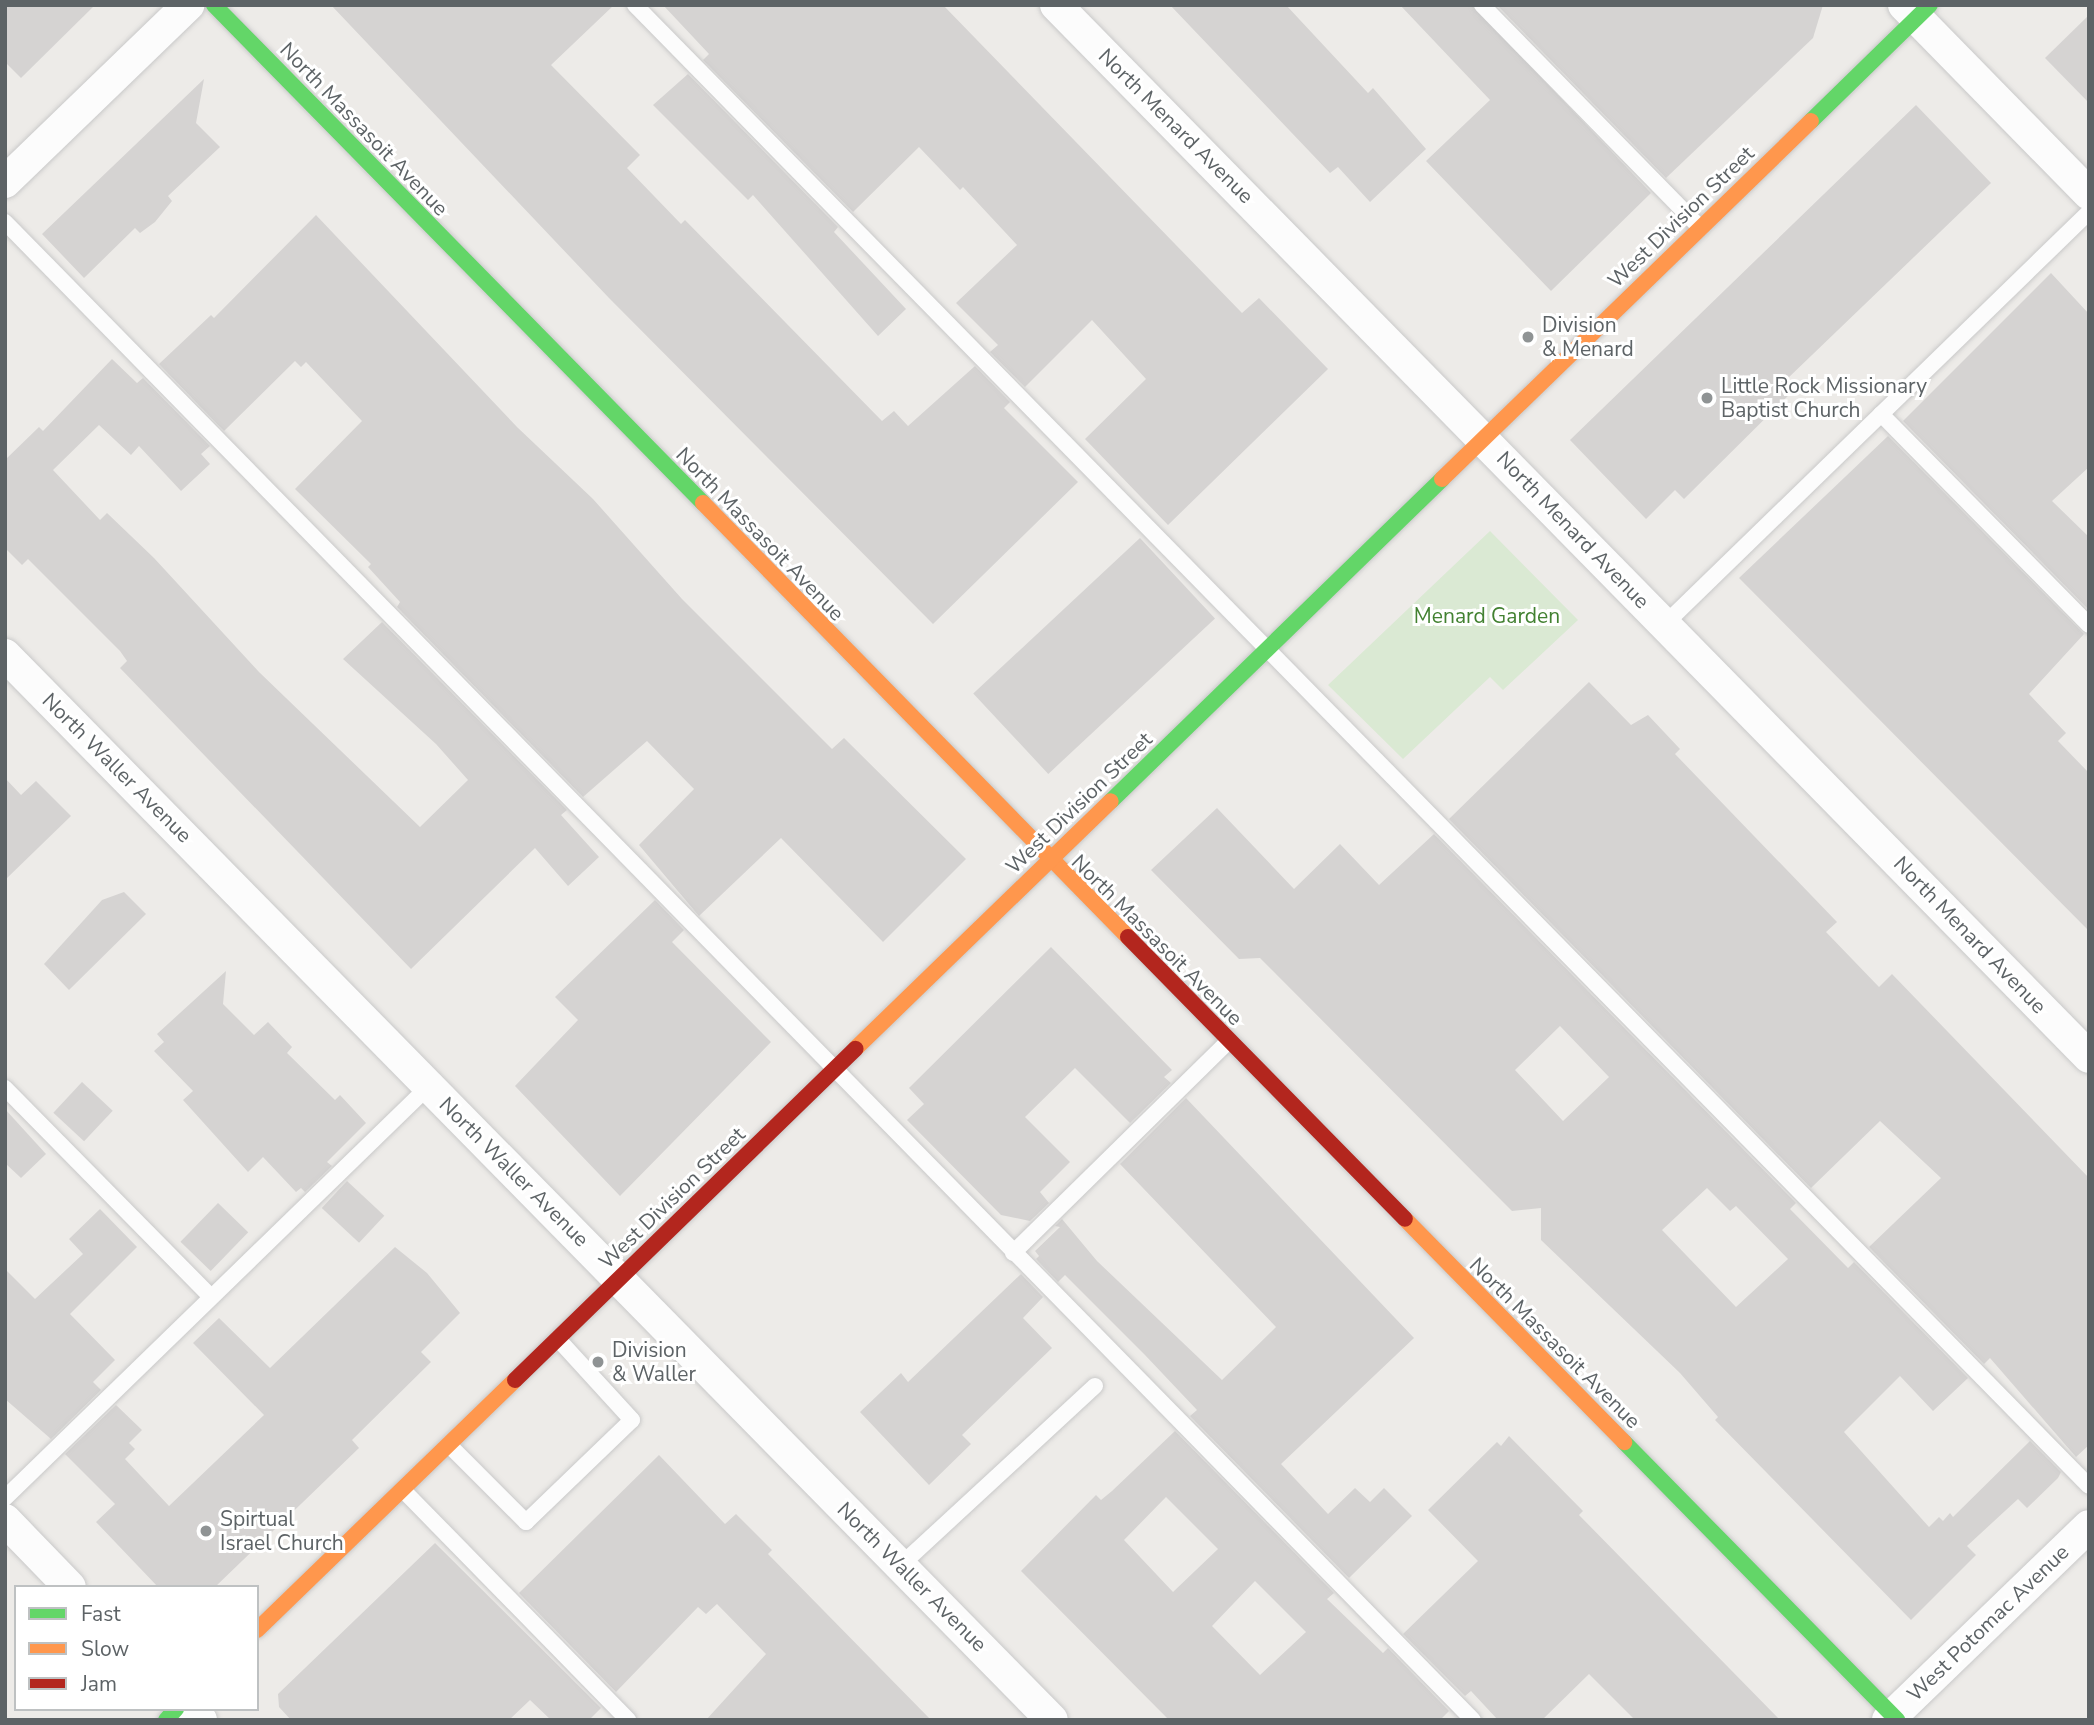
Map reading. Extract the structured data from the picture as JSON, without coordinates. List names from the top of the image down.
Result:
{
  "streets": {
    "street": [
      "North Menard Avenue",
      "North Massasoit Avenue",
      "West Division Street",
      "North Waller Avenue",
      "West Potomac Avenue"
    ]
  },
  "crossings": [
    ["North Menard Avenue", "West Division Street"],
    ["North Massasoit Avenue", "West Division Street"],
    ["North Massasoit Avenue", "West Potomac Avenue"],
    ["West Division Street", "North Waller Avenue"]
  ],
  "parks": ["Menard Garden"],
  "places": [
    "Division & Menard",
    "Little Rock Missionary Baptist Church",
    "Division & Waller",
    "Spirtual Israel Church"
  ],
  "legend": ["Fast", "Slow", "Jam"]
}
